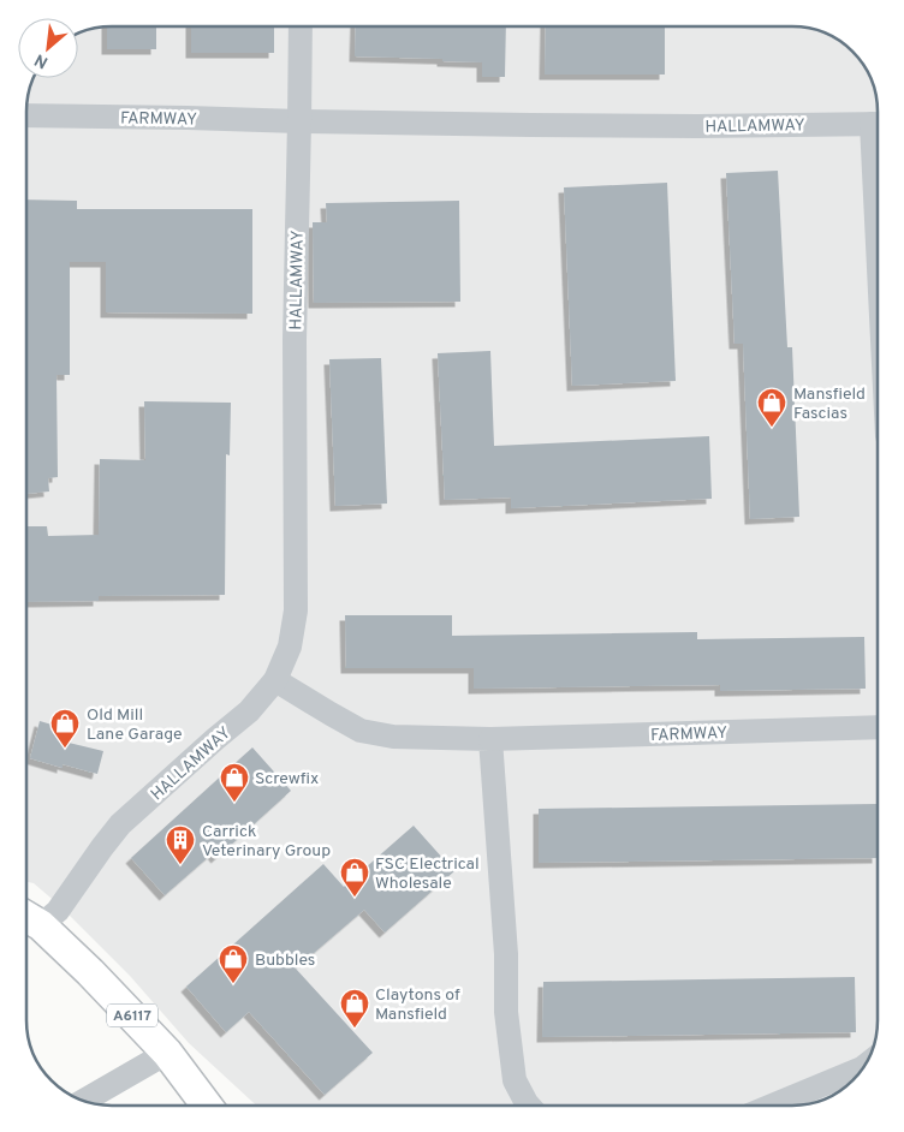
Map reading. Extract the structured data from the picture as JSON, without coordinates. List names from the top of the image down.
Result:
{
  "streets": {
    "main road": ["A6117"],
    "street": ["FARMWAY", "HALLAMWAY"]
  },
  "crossings": [
    ["FARMWAY", "HALLAMWAY"],
    ["HALLAMWAY", "A6117"]
  ],
  "places": {
    "shop": [
      "Mansfield Fascias",
      "Old Mill Lane Garage",
      "Screwfix",
      "FSC Electrical Wholesale",
      "Bubbles",
      "Claytons of Mansfield"
    ],
    "building": ["Carrick Veterinary Group"]
  },
  "north": "bottom left"
}
